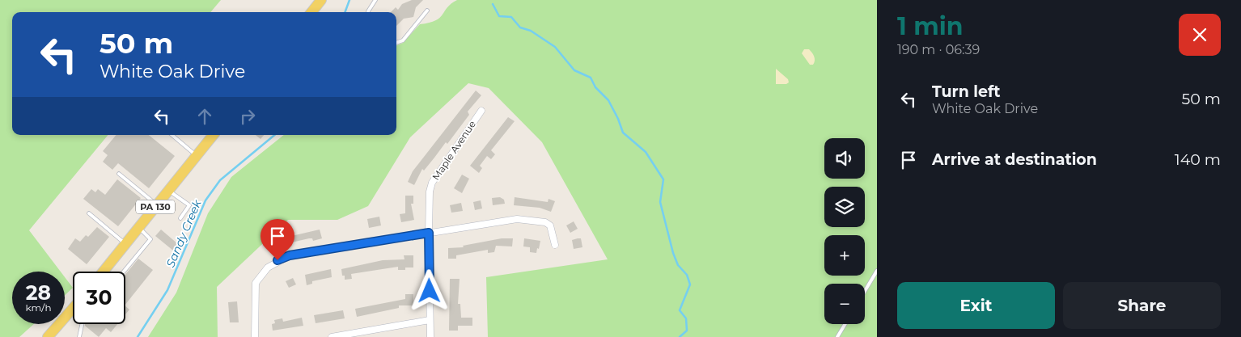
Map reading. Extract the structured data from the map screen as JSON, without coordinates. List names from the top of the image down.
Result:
{
  "streets": {
    "main road": ["PA 130"],
    "street": ["Maple Avenue"]
  },
  "water": ["Sandy Creek"],
  "page": {
    "heading": ["1 min", "190 m · 06:39"],
    "turn": ["50 m", "White Oak Drive"],
    "list": [
      {
        "name": "Turn left",
        "note": "White Oak Drive",
        "value": "50 m"
      },
      {
        "name": "Arrive at destination",
        "value": "140 m"
      }
    ],
    "map_buttons": ["+", "−"],
    "speed": "28 km/h",
    "limit": "30",
    "buttons": ["Exit", "Share"]
  }
}
